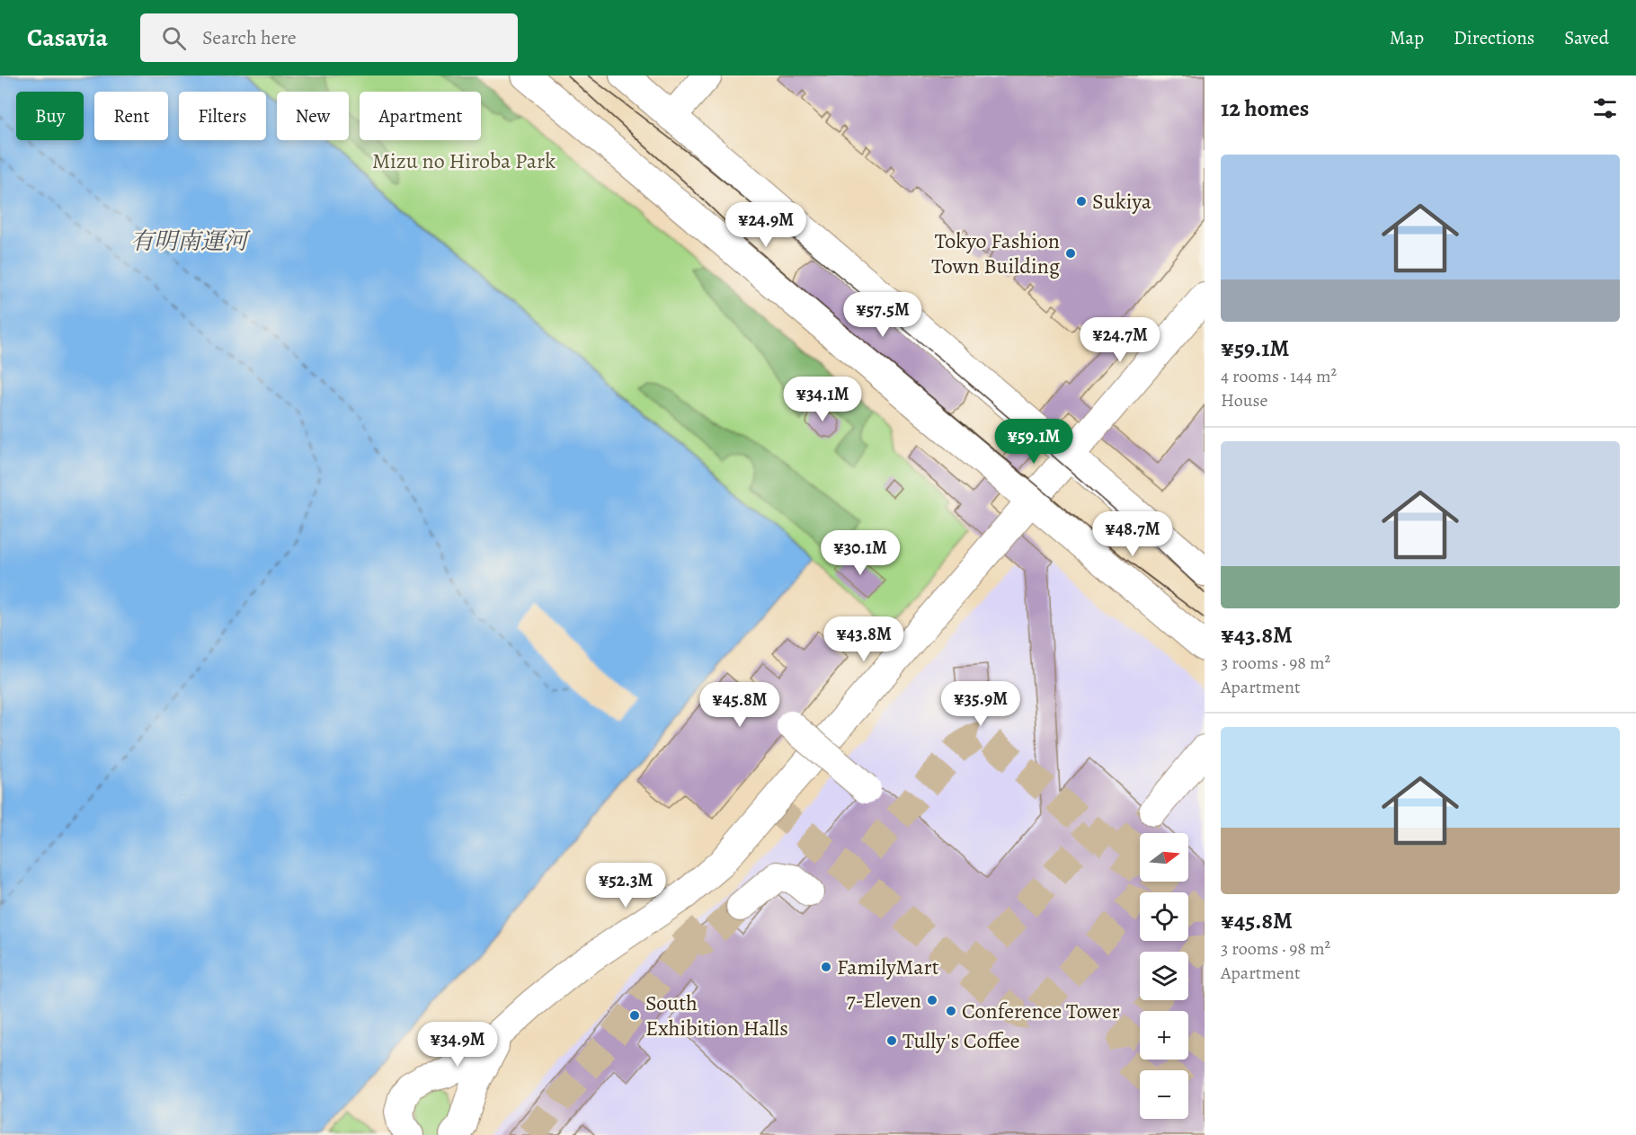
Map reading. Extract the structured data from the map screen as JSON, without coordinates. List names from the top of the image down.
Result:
{
  "water": ["有明南運河"],
  "parks": ["Mizu no Hiroba Park"],
  "places": [
    "Sukiya",
    "Tokyo Fashion Town Building",
    "FamilyMart",
    "7-Eleven",
    "Conference Tower",
    "South Exhibition Halls",
    "Tully's Coffee"
  ],
  "north": "right",
  "page": {
    "header": "Casavia",
    "search": "Search here",
    "nav": ["Map", "Directions", "Saved"],
    "heading": "12 homes",
    "chip": [
      "Buy",
      "Rent",
      "Filters",
      "New",
      "Apartment"
    ],
    "list": [
      {
        "name": "¥59.1M",
        "note": "4 rooms · 144 m² · House"
      },
      {
        "name": "¥43.8M",
        "note": "3 rooms · 98 m² · Apartment"
      },
      {
        "name": "¥45.8M",
        "note": "3 rooms · 98 m² · Apartment"
      }
    ],
    "price": [
      "¥24.9M",
      "¥57.5M",
      "¥24.7M",
      "¥34.1M",
      "¥59.1M",
      "¥48.7M",
      "¥30.1M",
      "¥43.8M",
      "¥35.9M",
      "¥45.8M",
      "¥52.3M",
      "¥34.9M"
    ],
    "map_buttons": ["+", "−"]
  }
}
